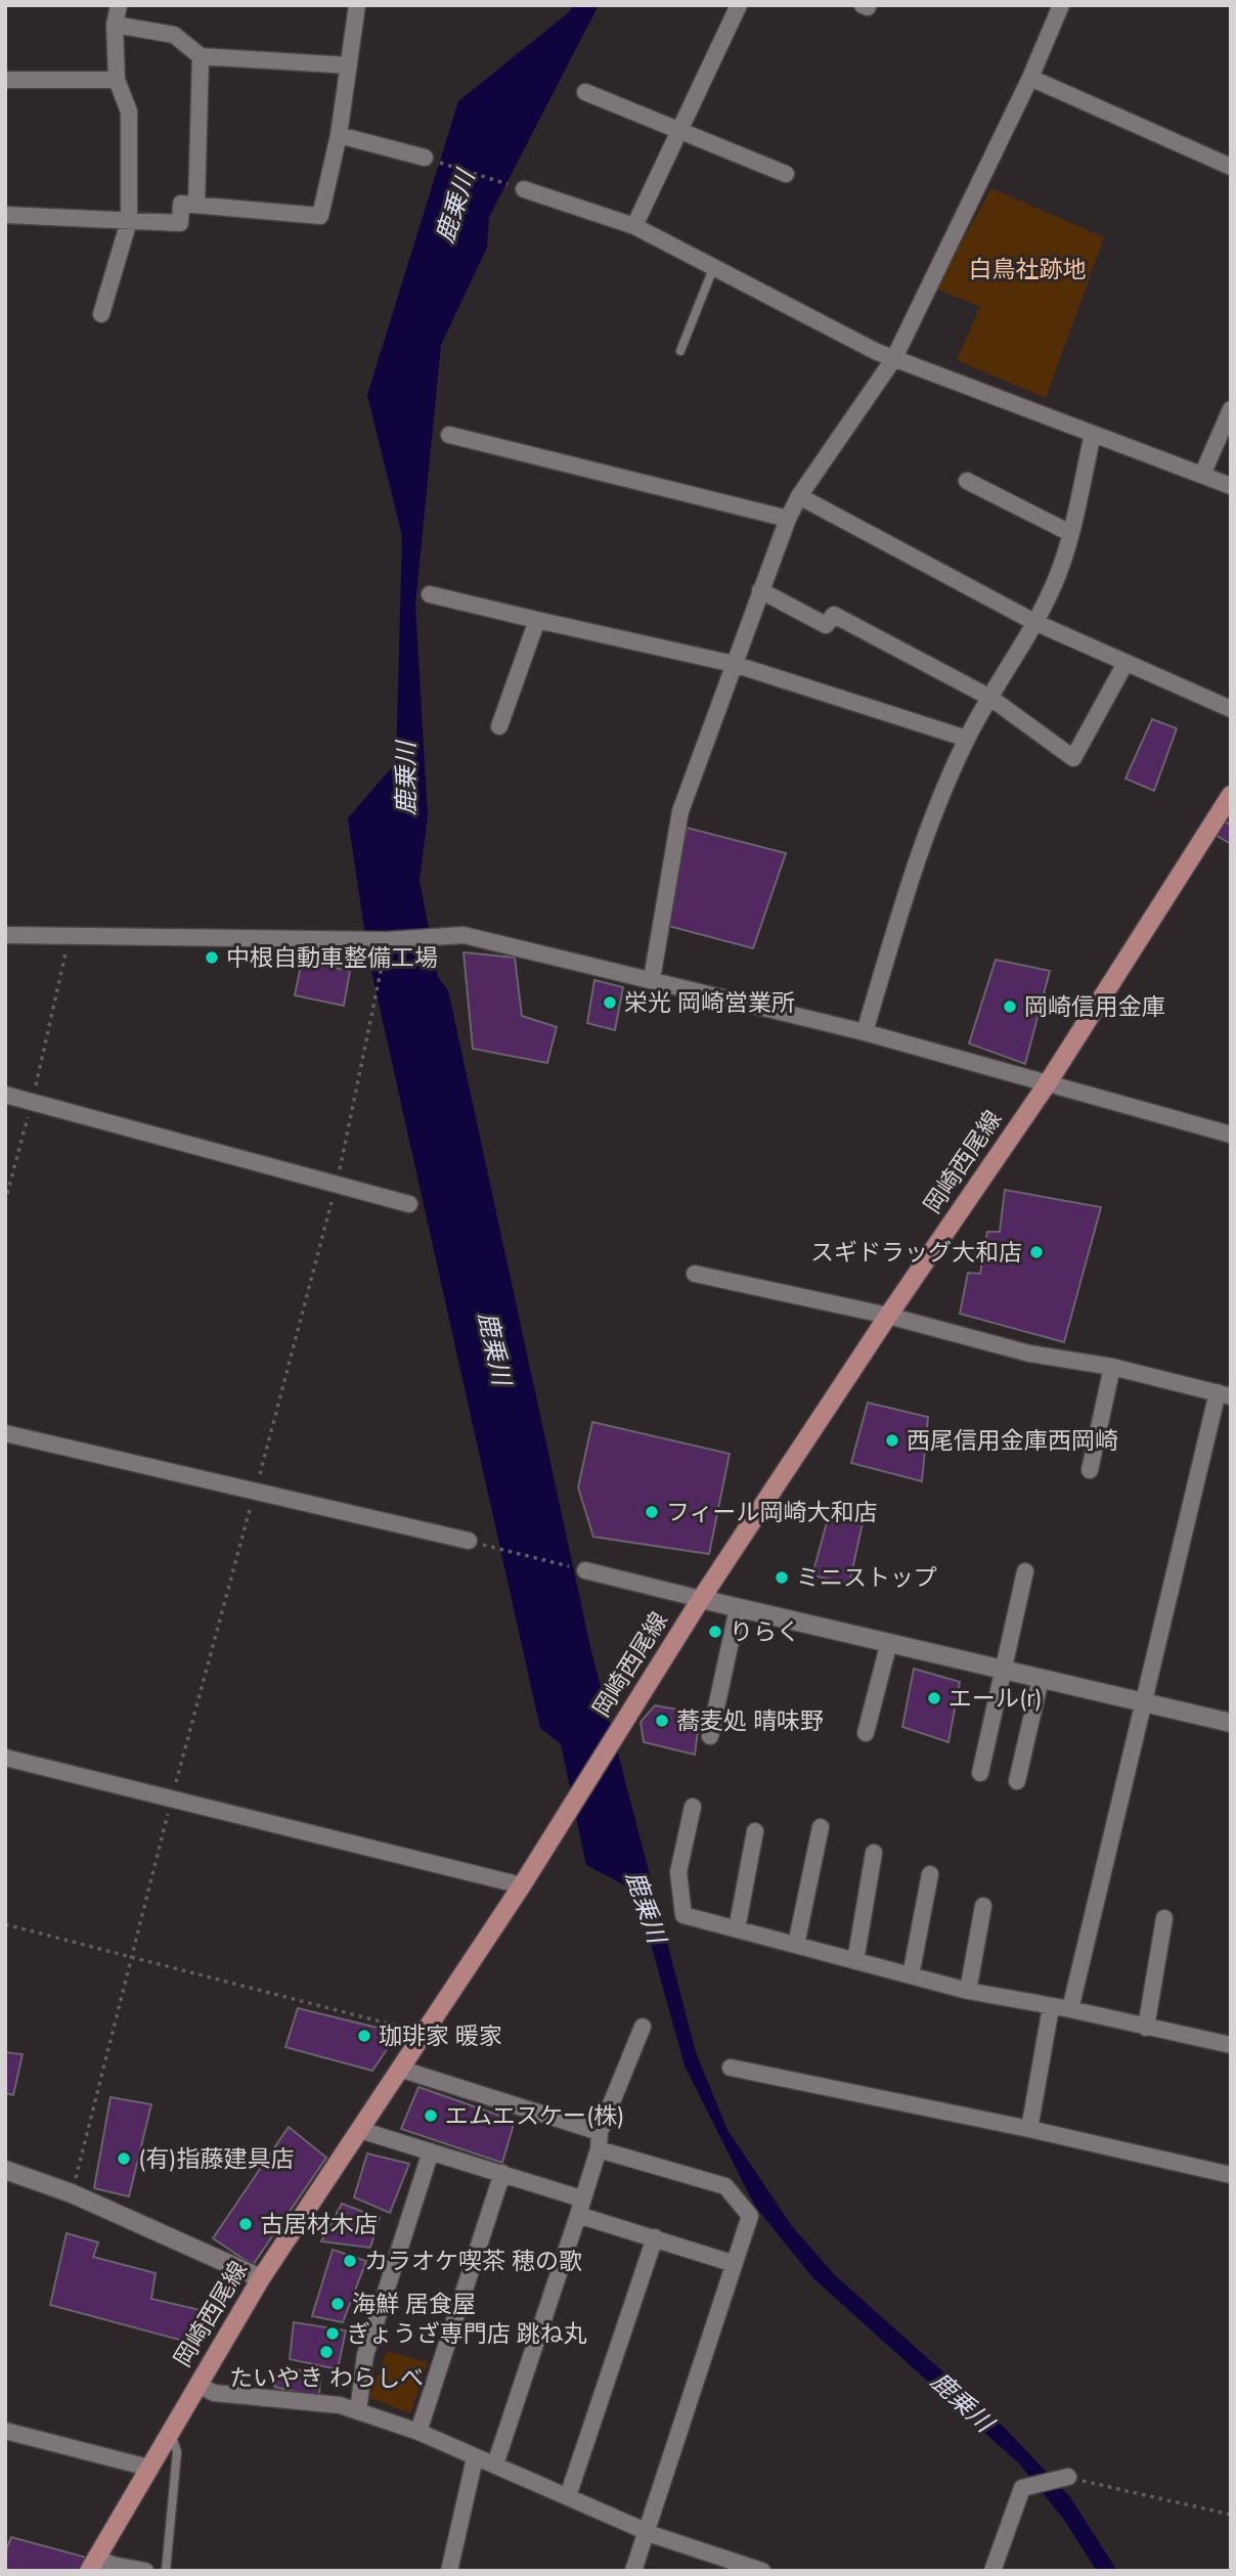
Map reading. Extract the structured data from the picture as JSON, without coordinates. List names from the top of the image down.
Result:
{
  "streets": {
    "main road": ["岡崎西尾線"]
  },
  "water": ["鹿乗川"],
  "parks": ["白鳥社跡地"],
  "places": [
    "中根自動車整備工場",
    "栄光 岡崎営業所",
    "岡崎信用金庫",
    "スギドラッグ大和店",
    "西尾信用金庫西岡崎",
    "フィール岡崎大和店",
    "ミニストップ",
    "りらく",
    "エール(r)",
    "蕎麦処 晴味野",
    "珈琲家 暖家",
    "エムエスケー(株)",
    "(有)指藤建具店",
    "古居材木店",
    "カラオケ喫茶 穂の歌",
    "海鮮 居食屋",
    "ぎょうざ専門店 跳ね丸",
    "たいやき わらしべ"
  ]
}
